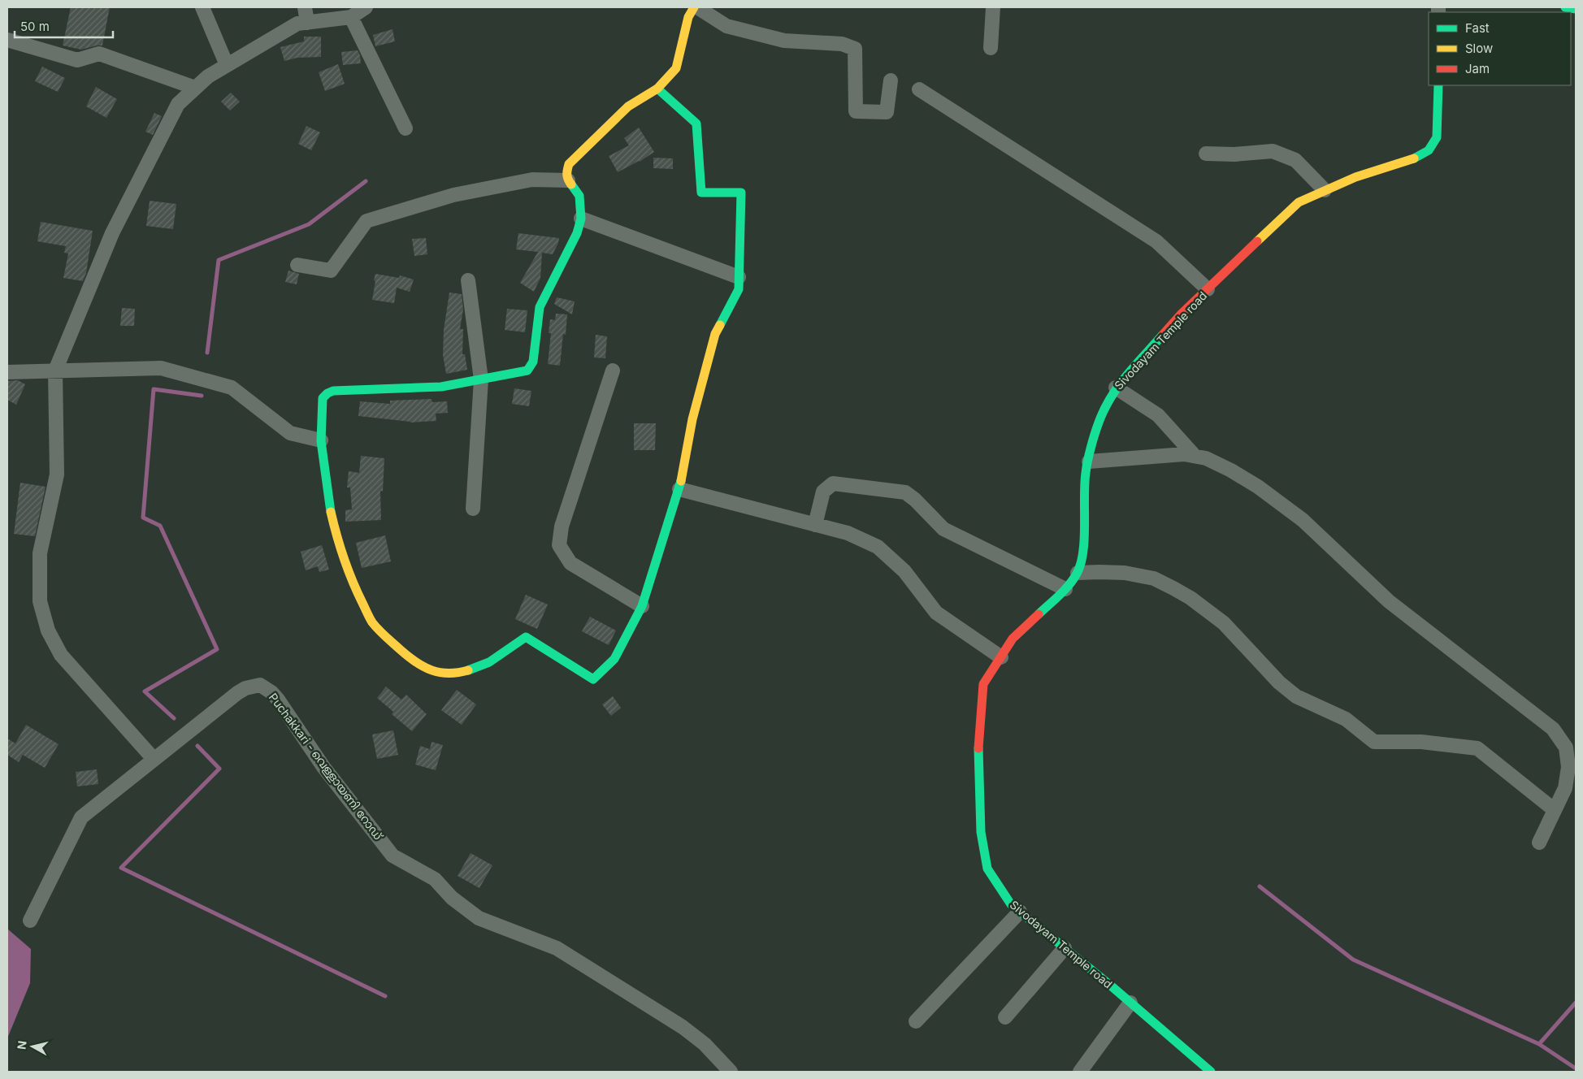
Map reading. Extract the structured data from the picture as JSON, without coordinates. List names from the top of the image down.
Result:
{
  "streets": {
    "street": ["Sivodayam Temple road", "Puchakkari - വെള്ളായണി റോഡ്"]
  },
  "legend": ["Fast", "Slow", "Jam"],
  "scale_bar": "50 m",
  "north": "left"
}
